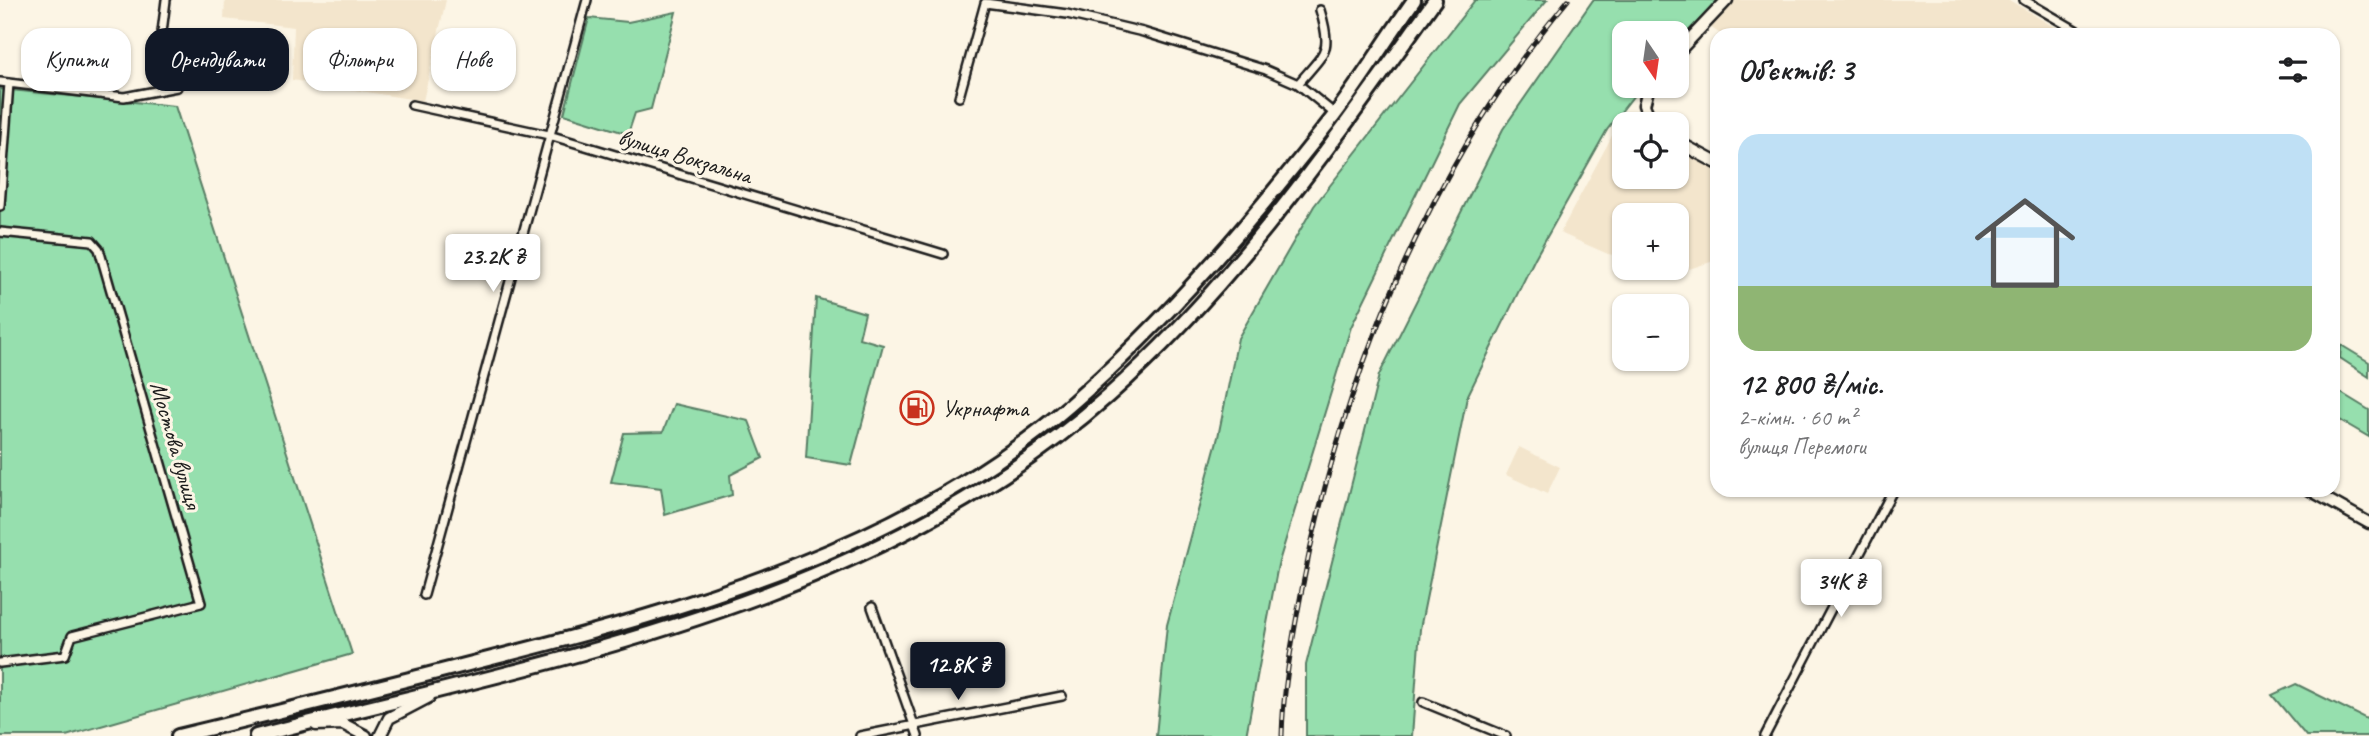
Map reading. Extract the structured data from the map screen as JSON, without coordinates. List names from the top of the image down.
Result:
{
  "streets": {
    "street": ["вулиця Вокзальна", "Мостова вулиця"]
  },
  "places": {
    "fuel station": ["Укрнафта"]
  },
  "north": "bottom",
  "page": {
    "map_buttons": ["+", "−"],
    "chip": [
      "Купити",
      "Орендувати",
      "Фільтри",
      "Нове"
    ],
    "heading": "Об’єктів: 3",
    "list": [
      {
        "name": "12 800 ₴/міс.",
        "note": "2-кімн. · 60 m² · вулиця Перемоги"
      }
    ],
    "price": ["23.2K ₴", "34K ₴", "12.8K ₴"]
  }
}
